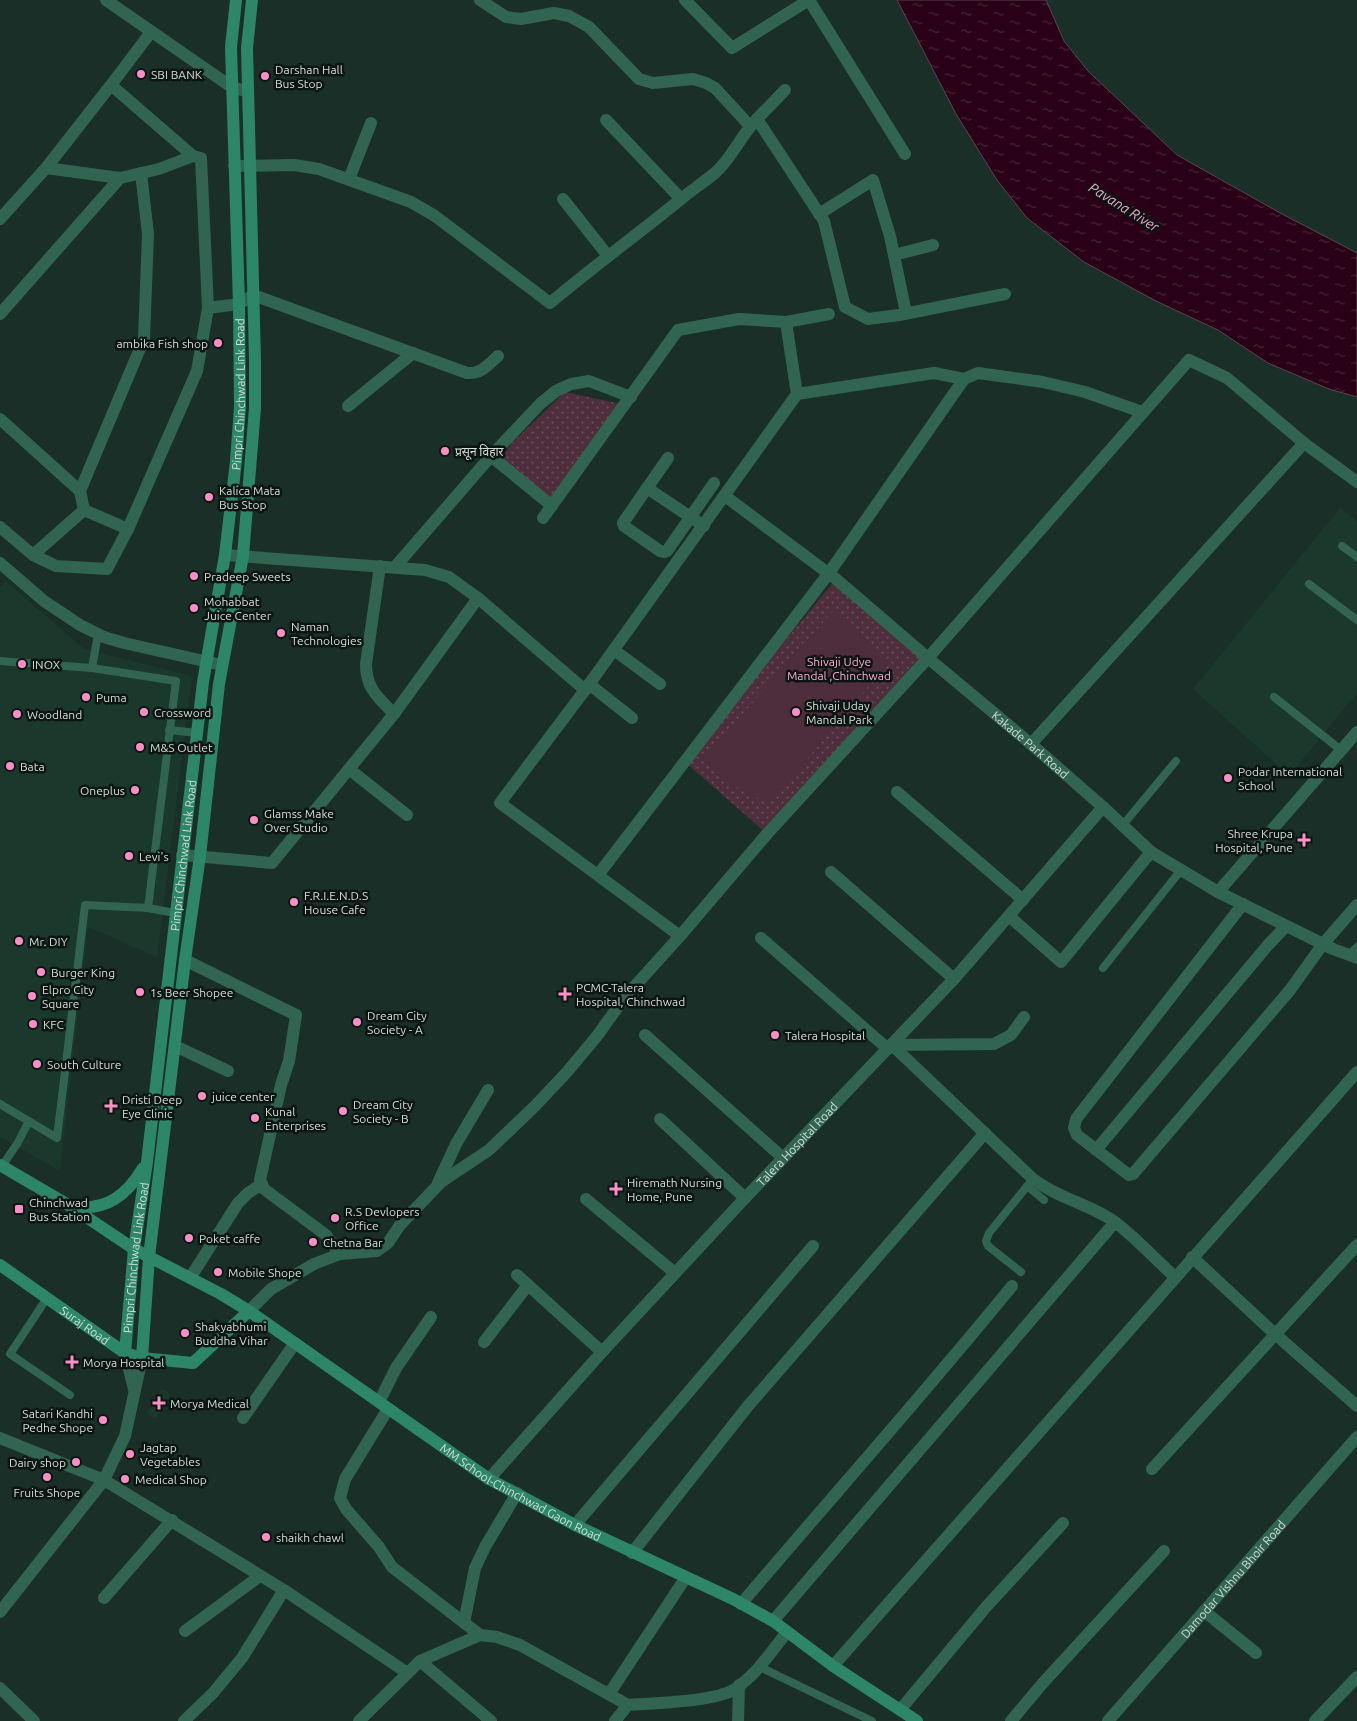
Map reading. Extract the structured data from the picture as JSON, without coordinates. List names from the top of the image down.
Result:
{
  "streets": {
    "main road": ["Pimpri Chinchwad Link Road", "Suraj Road", "MM School-Chinchwad Gaon Road"],
    "street": ["Kakade Park Road", "Talera Hospital Road", "Damodar Vishnu Bhoir Road"]
  },
  "crossings": [
    ["Pimpri Chinchwad Link Road", "Suraj Road"],
    ["Pimpri Chinchwad Link Road", "MM School-Chinchwad Gaon Road"],
    ["Kakade Park Road", "Talera Hospital Road"],
    ["Talera Hospital Road", "MM School-Chinchwad Gaon Road"],
    ["Suraj Road", "MM School-Chinchwad Gaon Road"]
  ],
  "water": ["Pavana River"],
  "parks": ["Shivaji Udye Mandal ,Chinchwad"],
  "places": {
    "other": [
      "SBI BANK",
      "Darshan Hall Bus Stop",
      "ambika Fish shop",
      "प्रसून विहार",
      "Kalica Mata Bus Stop",
      "Pradeep Sweets",
      "Mohabbat Juice Center",
      "Naman Technologies",
      "INOX",
      "Puma",
      "Crossword",
      "Shivaji Uday Mandal Park",
      "Woodland",
      "M&S Outlet",
      "Bata",
      "Podar International School",
      "Oneplus",
      "Glamss Make Over Studio",
      "Levi's",
      "F.R.I.E.N.D.S House Cafe",
      "Mr. DIY",
      "Burger King",
      "1s Beer Shopee",
      "Elpro City Square",
      "Dream City Society - A",
      "KFC",
      "Talera Hospital",
      "South Culture",
      "juice center",
      "Dream City Society - B",
      "Kunal Enterprises",
      "R.S Devlopers Office",
      "Poket caffe",
      "Chetna Bar",
      "Mobile Shope",
      "Shakyabhumi Buddha Vihar",
      "Satari Kandhi Pedhe Shope",
      "Jagtap Vegetables",
      "Dairy shop",
      "Fruits Shope",
      "Medical Shop",
      "shaikh chawl"
    ],
    "health": [
      "Shree Krupa Hospital, Pune",
      "PCMC-Talera Hospital, Chinchwad",
      "Dristi Deep Eye Clinic",
      "Hiremath Nursing Home, Pune",
      "Morya Hospital",
      "Morya Medical"
    ],
    "transit": ["Chinchwad Bus Station"]
  }
}
